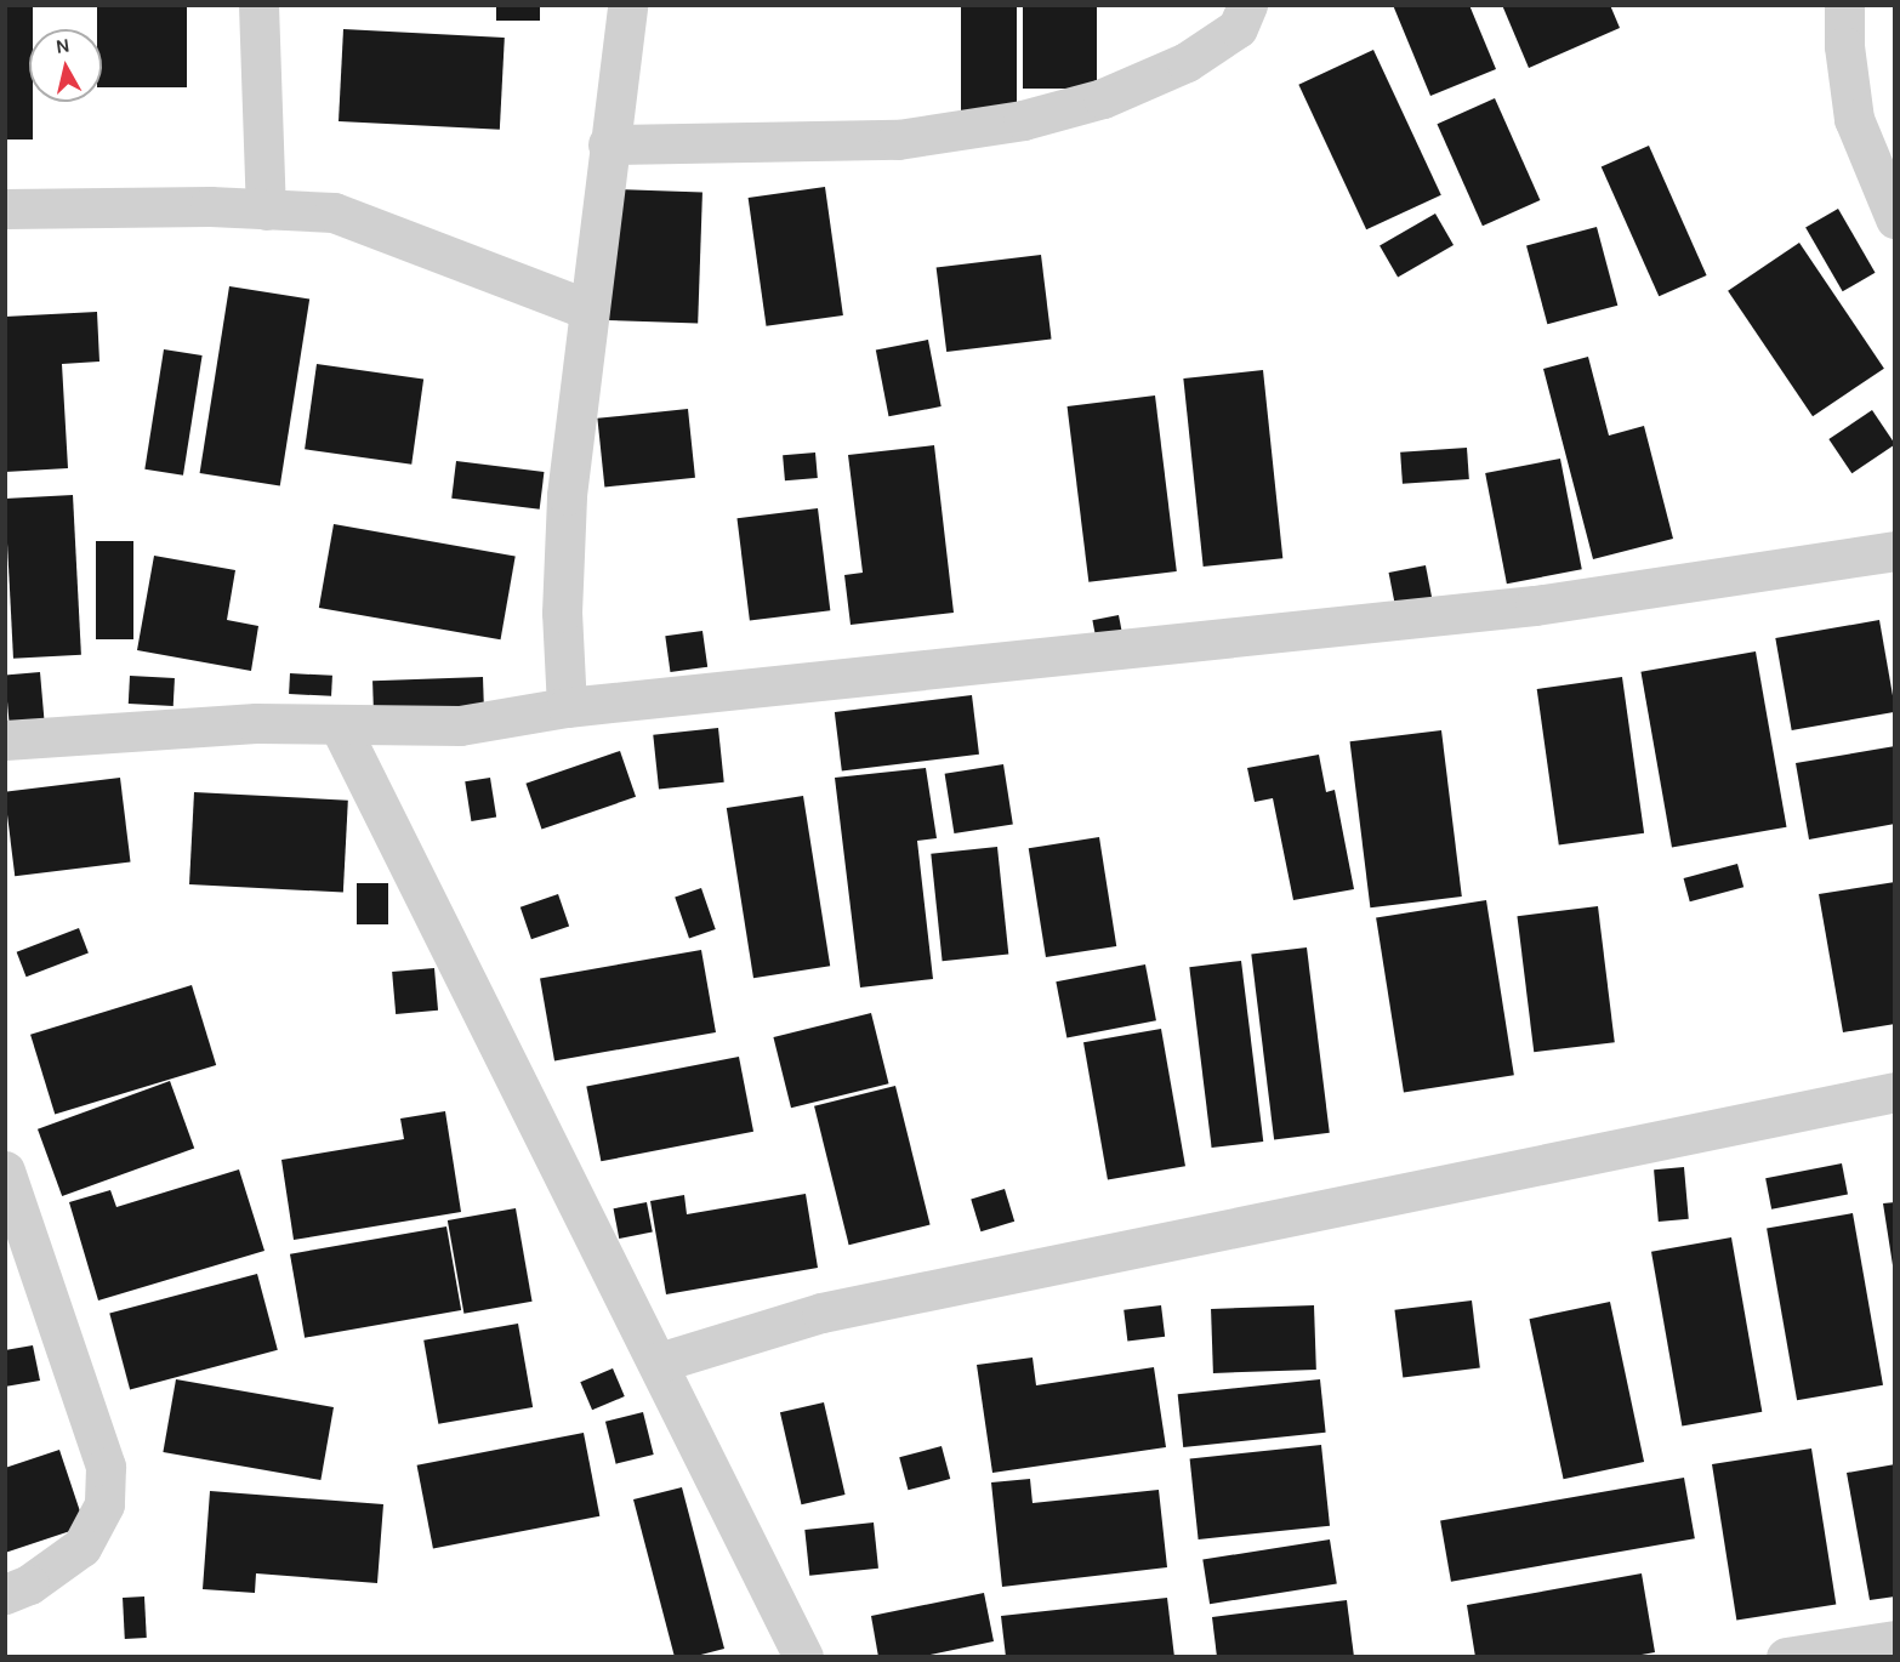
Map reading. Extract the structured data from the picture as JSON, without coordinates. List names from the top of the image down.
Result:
{
  "north": "top"
}
